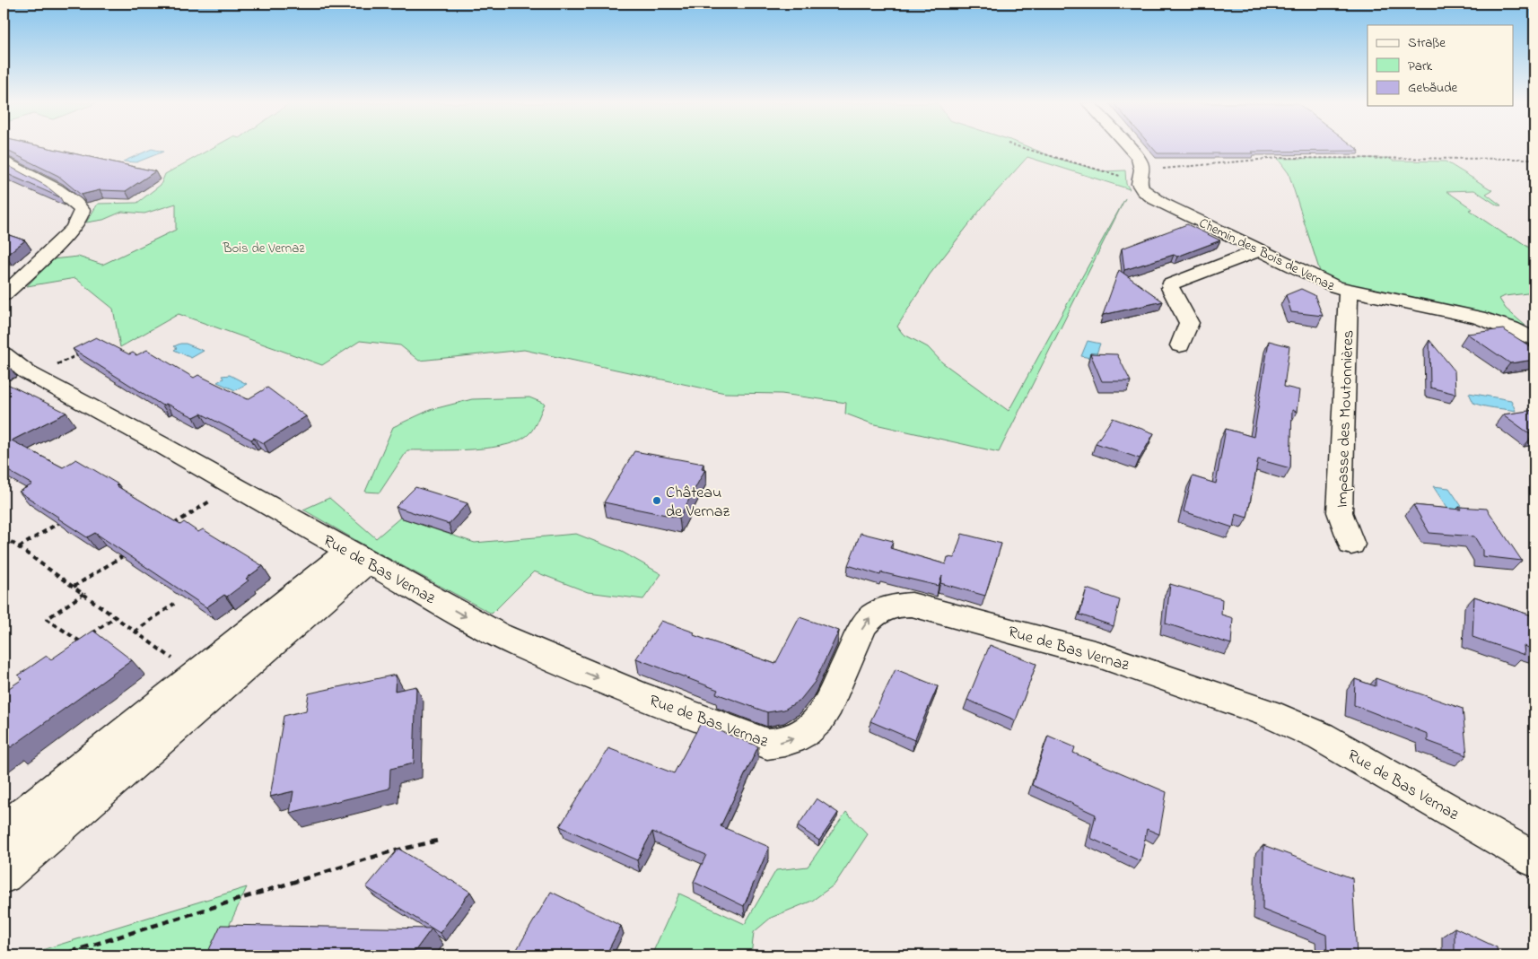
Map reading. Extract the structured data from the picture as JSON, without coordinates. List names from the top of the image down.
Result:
{
  "streets": {
    "street": ["Chemin des Bois de Vernaz", "Impasse des Moutonnières", "Rue de Bas Vernaz"]
  },
  "crossings": [
    ["Chemin des Bois de Vernaz", "Impasse des Moutonnières"]
  ],
  "one_way": ["Rue de Bas Vernaz"],
  "parks": ["Bois de Vernaz"],
  "places": ["Château de Vernaz"],
  "legend": ["Straße", "Park", "Gebäude"]
}
